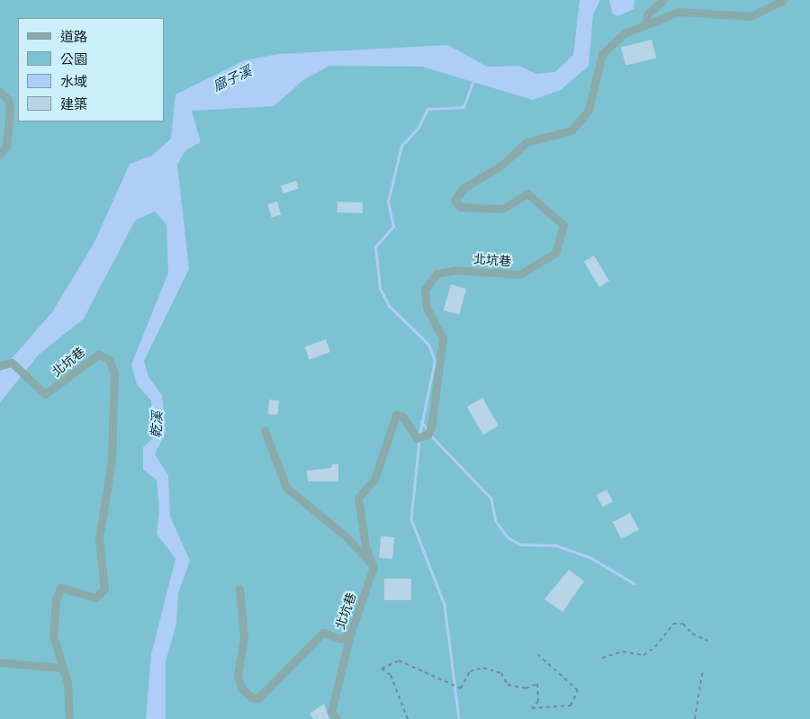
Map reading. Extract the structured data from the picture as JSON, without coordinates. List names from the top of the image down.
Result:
{
  "streets": {
    "street": ["北坑巷"]
  },
  "water": ["廍子溪", "乾溪"],
  "legend": [
    "道路",
    "公園",
    "水域",
    "建築"
  ]
}
